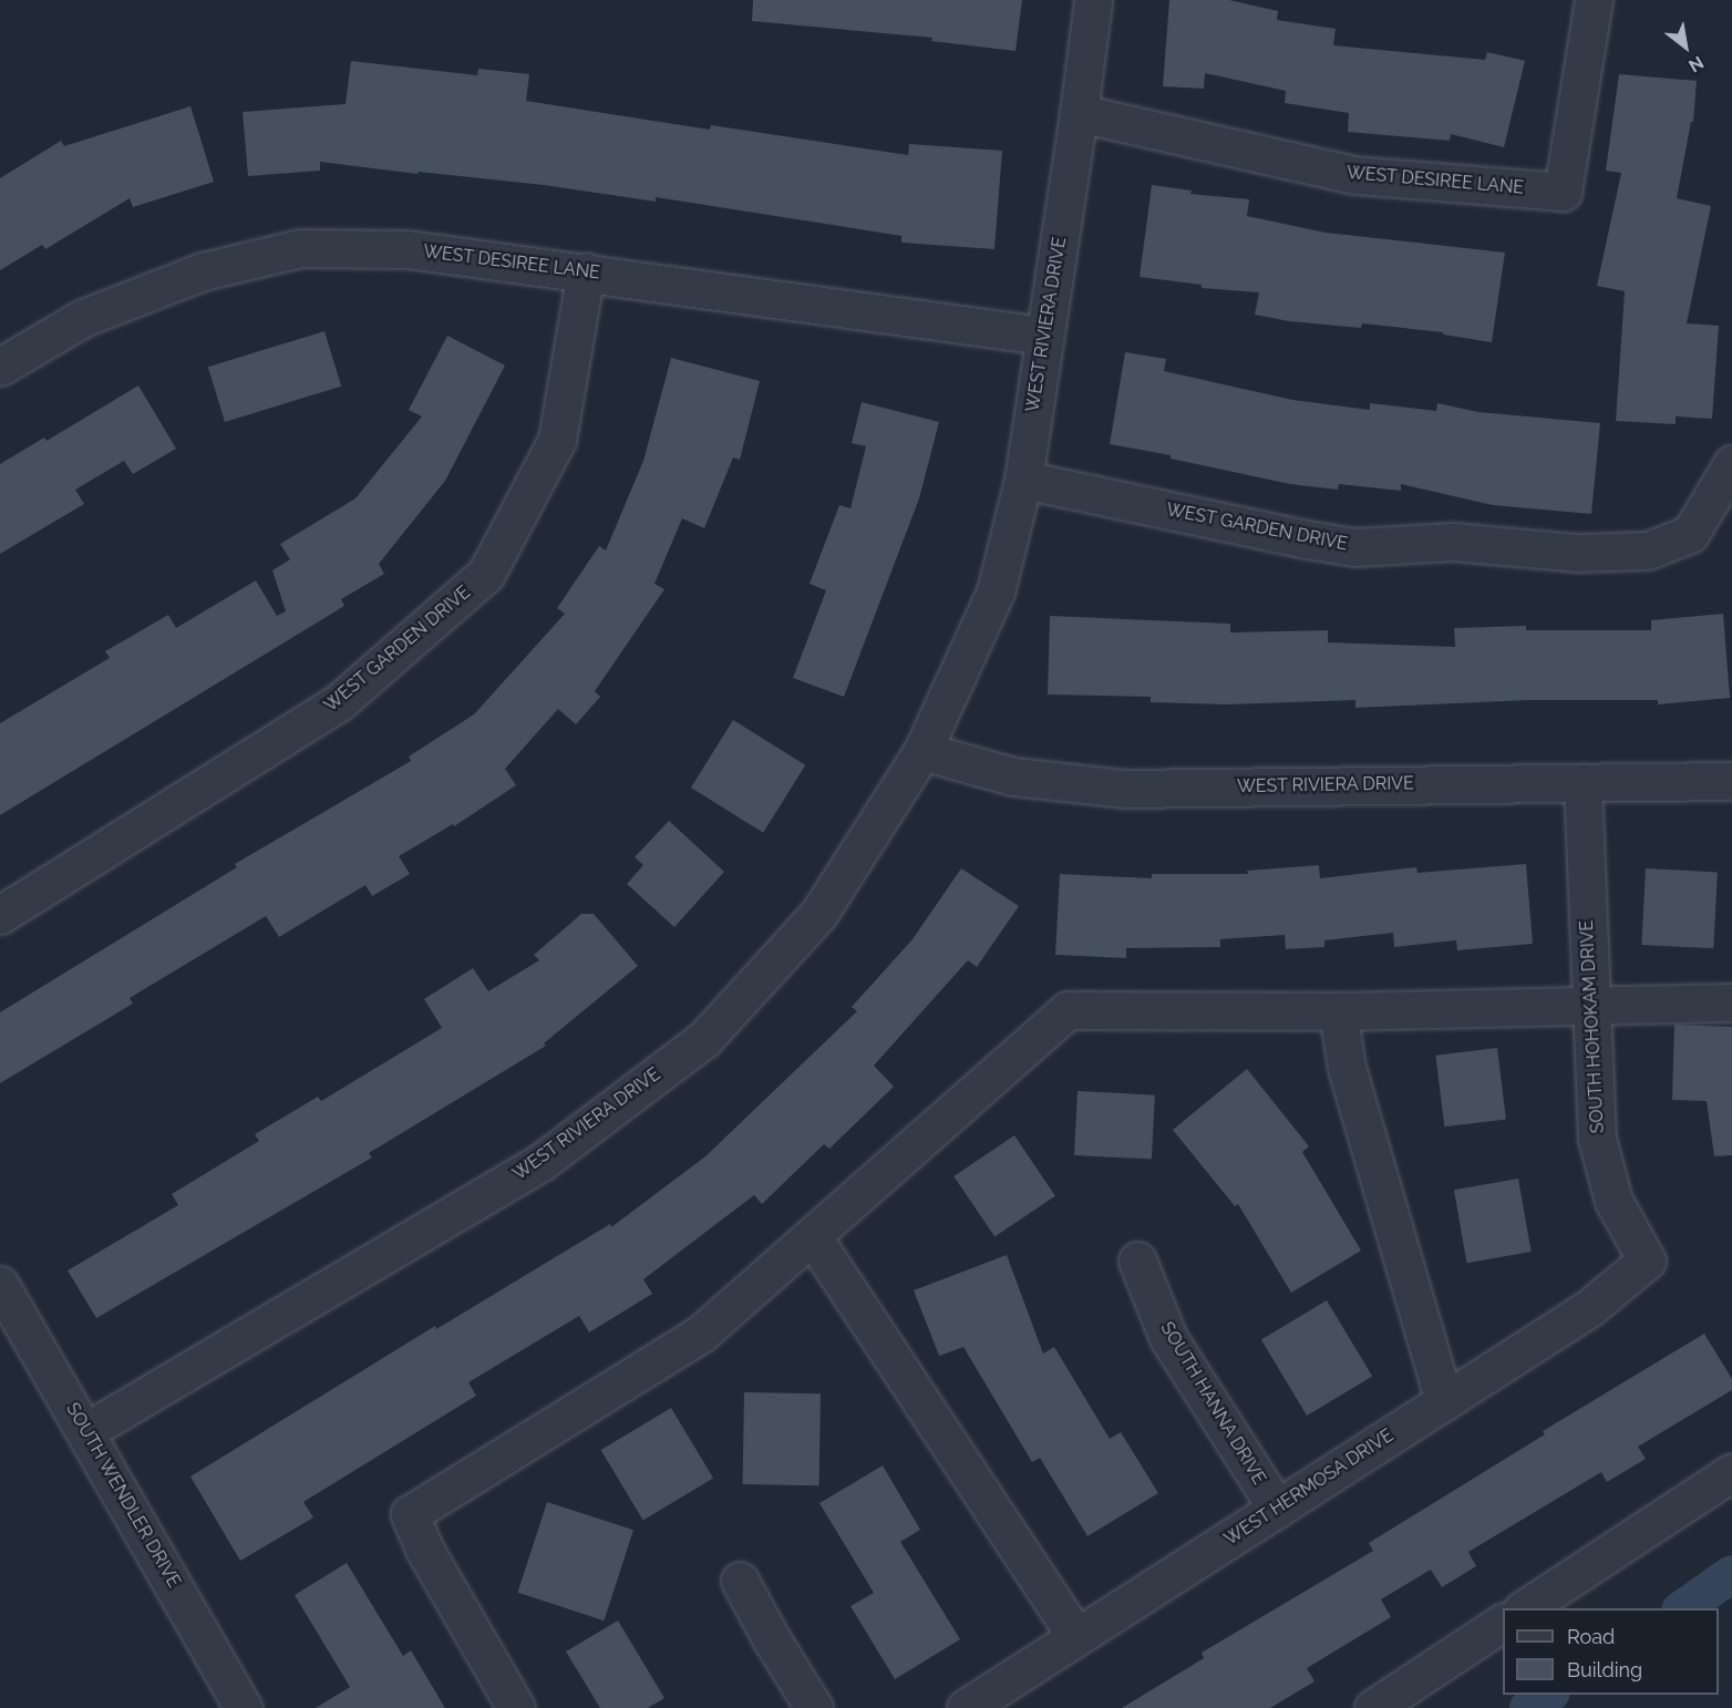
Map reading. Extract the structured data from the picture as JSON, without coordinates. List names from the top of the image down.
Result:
{
  "streets": {
    "street": [
      "WEST DESIREE LANE",
      "WEST RIVIERA DRIVE",
      "WEST GARDEN DRIVE",
      "SOUTH HOHOKAM DRIVE",
      "SOUTH HANNA DRIVE",
      "WEST HERMOSA DRIVE",
      "SOUTH WENDLER DRIVE"
    ]
  },
  "crossings": [
    ["WEST DESIREE LANE", "WEST RIVIERA DRIVE"],
    ["WEST DESIREE LANE", "WEST GARDEN DRIVE"],
    ["WEST RIVIERA DRIVE", "WEST GARDEN DRIVE"],
    ["WEST RIVIERA DRIVE", "SOUTH HOHOKAM DRIVE"],
    ["WEST RIVIERA DRIVE", "SOUTH WENDLER DRIVE"],
    ["SOUTH HOHOKAM DRIVE", "WEST HERMOSA DRIVE"],
    ["SOUTH HANNA DRIVE", "WEST HERMOSA DRIVE"]
  ],
  "legend": ["Road", "Building"],
  "north": "bottom right"
}
